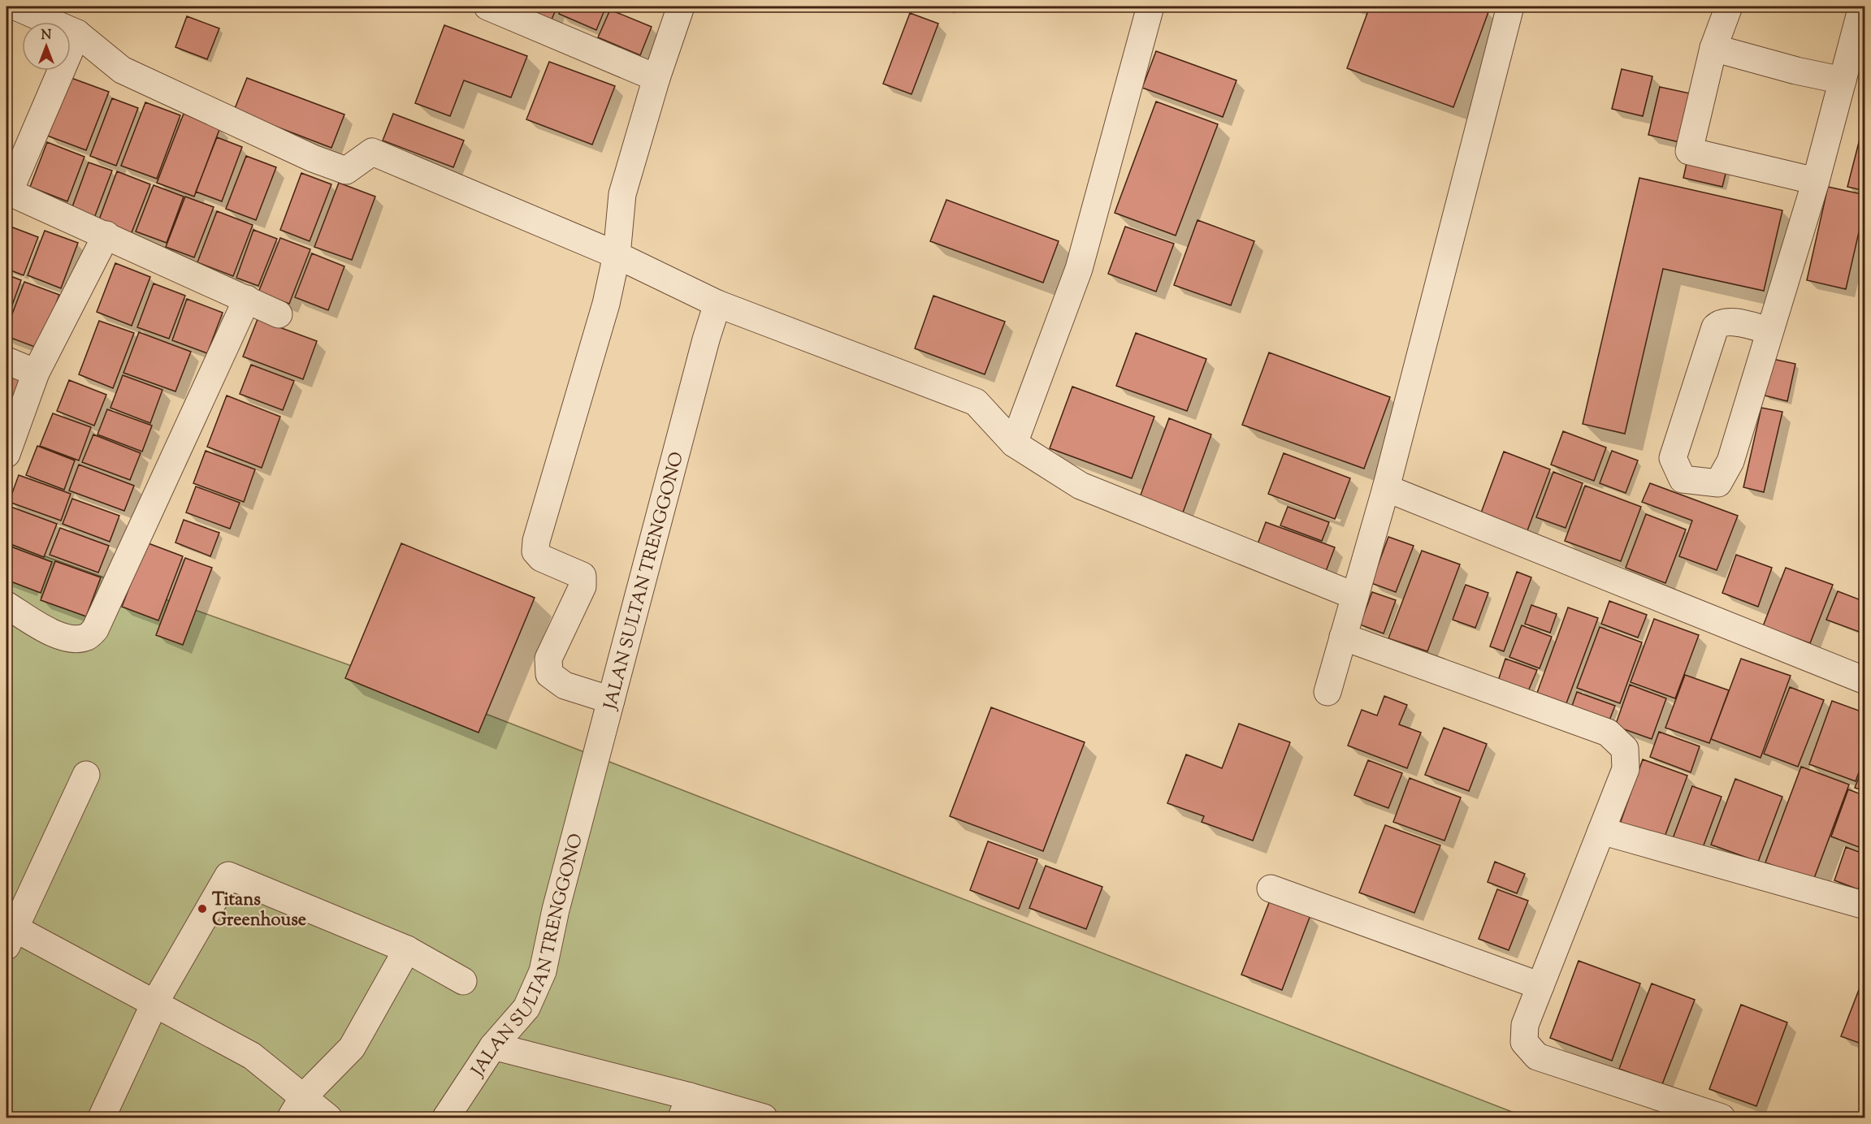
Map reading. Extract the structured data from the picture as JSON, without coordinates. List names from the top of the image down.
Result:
{
  "streets": {
    "street": ["JALAN SULTAN TRENGGONO"]
  },
  "places": ["Titans Greenhouse"],
  "north": "top"
}
